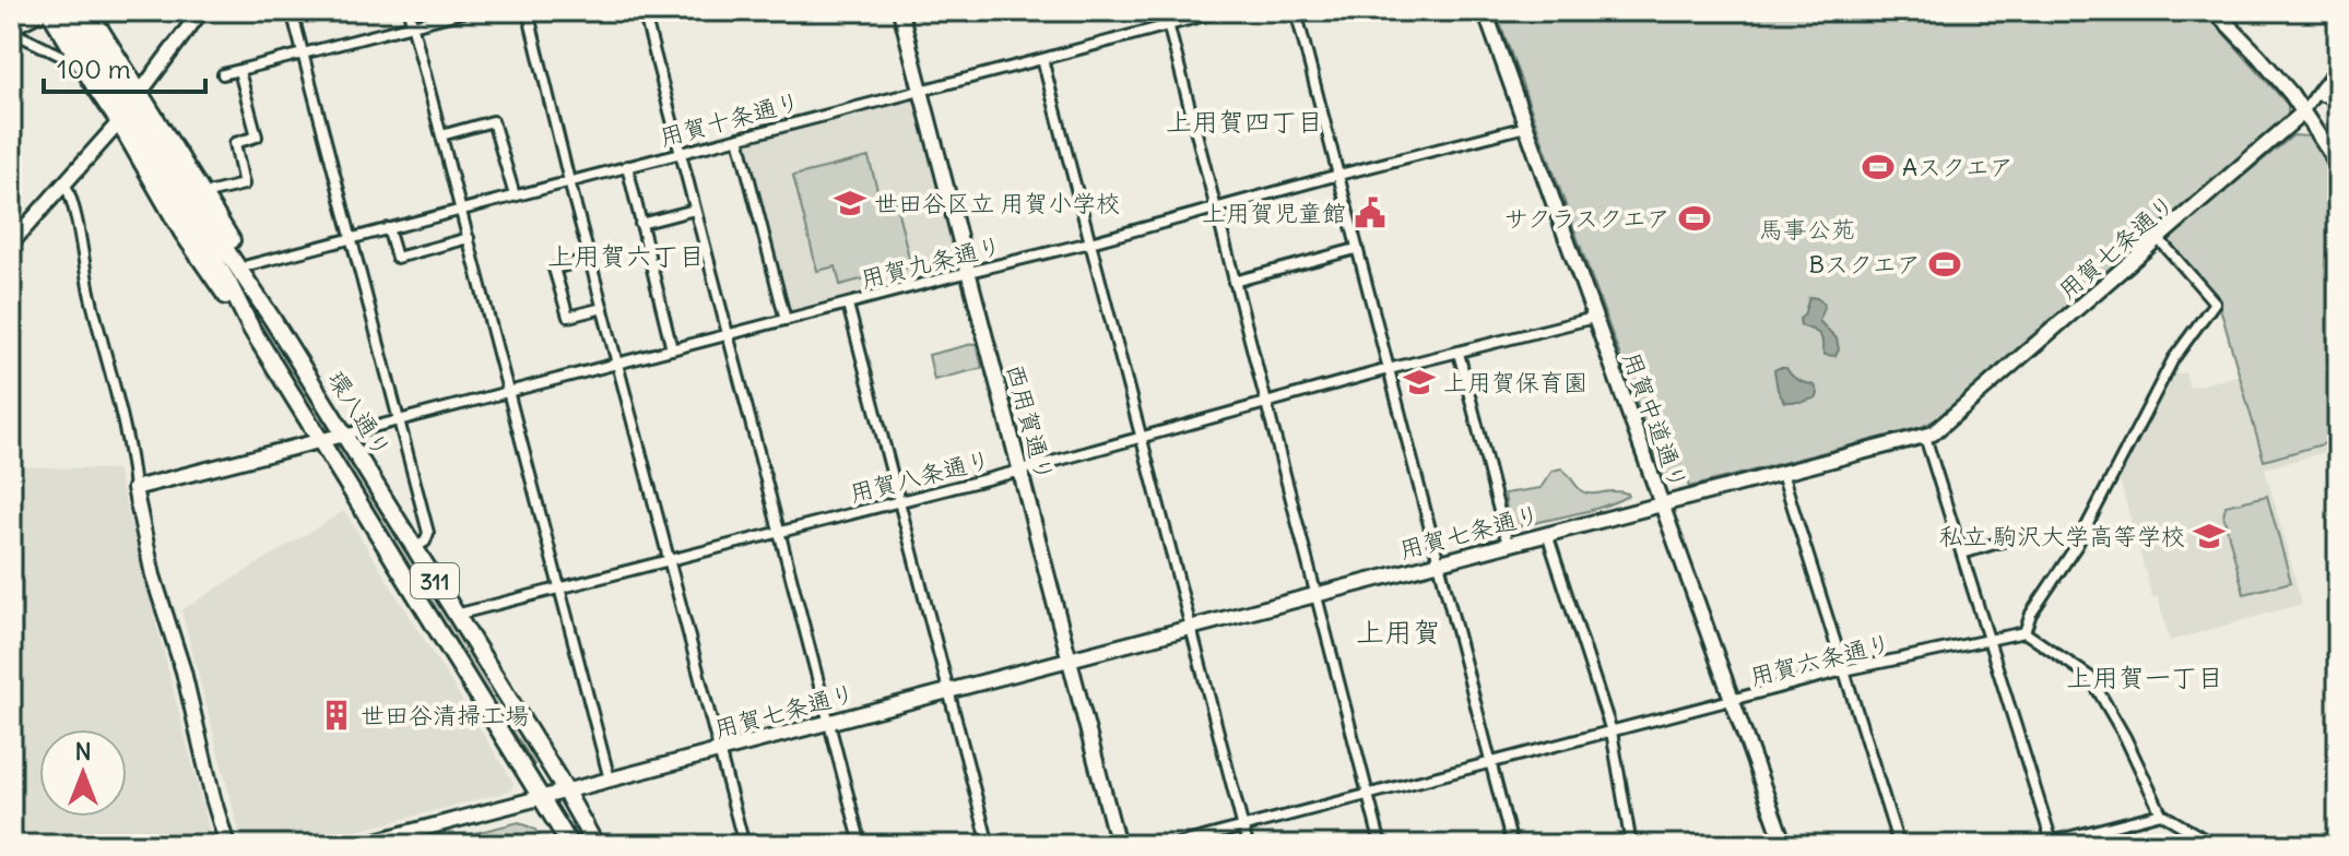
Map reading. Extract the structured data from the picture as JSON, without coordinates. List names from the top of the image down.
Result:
{
  "streets": {
    "main road": ["環八通り", "311"],
    "street": [
      "用賀十条通り",
      "用賀七条通り",
      "用賀九条通り",
      "用賀中道通り",
      "西用賀通り",
      "用賀八条通り",
      "用賀六条通り"
    ]
  },
  "crossings": [
    ["用賀十条通り", "西用賀通り"],
    ["用賀七条通り", "環八通り"],
    ["用賀七条通り", "用賀中道通り"],
    ["用賀七条通り", "西用賀通り"],
    ["用賀九条通り", "環八通り"],
    ["用賀九条通り", "用賀中道通り"],
    ["用賀九条通り", "西用賀通り"],
    ["環八通り", "用賀八条通り"],
    ["用賀中道通り", "用賀八条通り"],
    ["用賀中道通り", "用賀六条通り"],
    ["西用賀通り", "用賀八条通り"]
  ],
  "districts": [
    "上用賀四丁目",
    "上用賀六丁目",
    "上用賀",
    "上用賀一丁目"
  ],
  "parks": ["馬事公苑"],
  "places": {
    "sports": ["Aスクエア", "サクラスクエア", "Bスクエア"],
    "school or university": ["世田谷区立 用賀小学校", "上用賀保育園", "私立 駒沢大学高等学校"],
    "public building": ["上用賀児童館"],
    "building": ["世田谷清掃工場"]
  },
  "scale_bar": "100 m",
  "north": "top"
}
